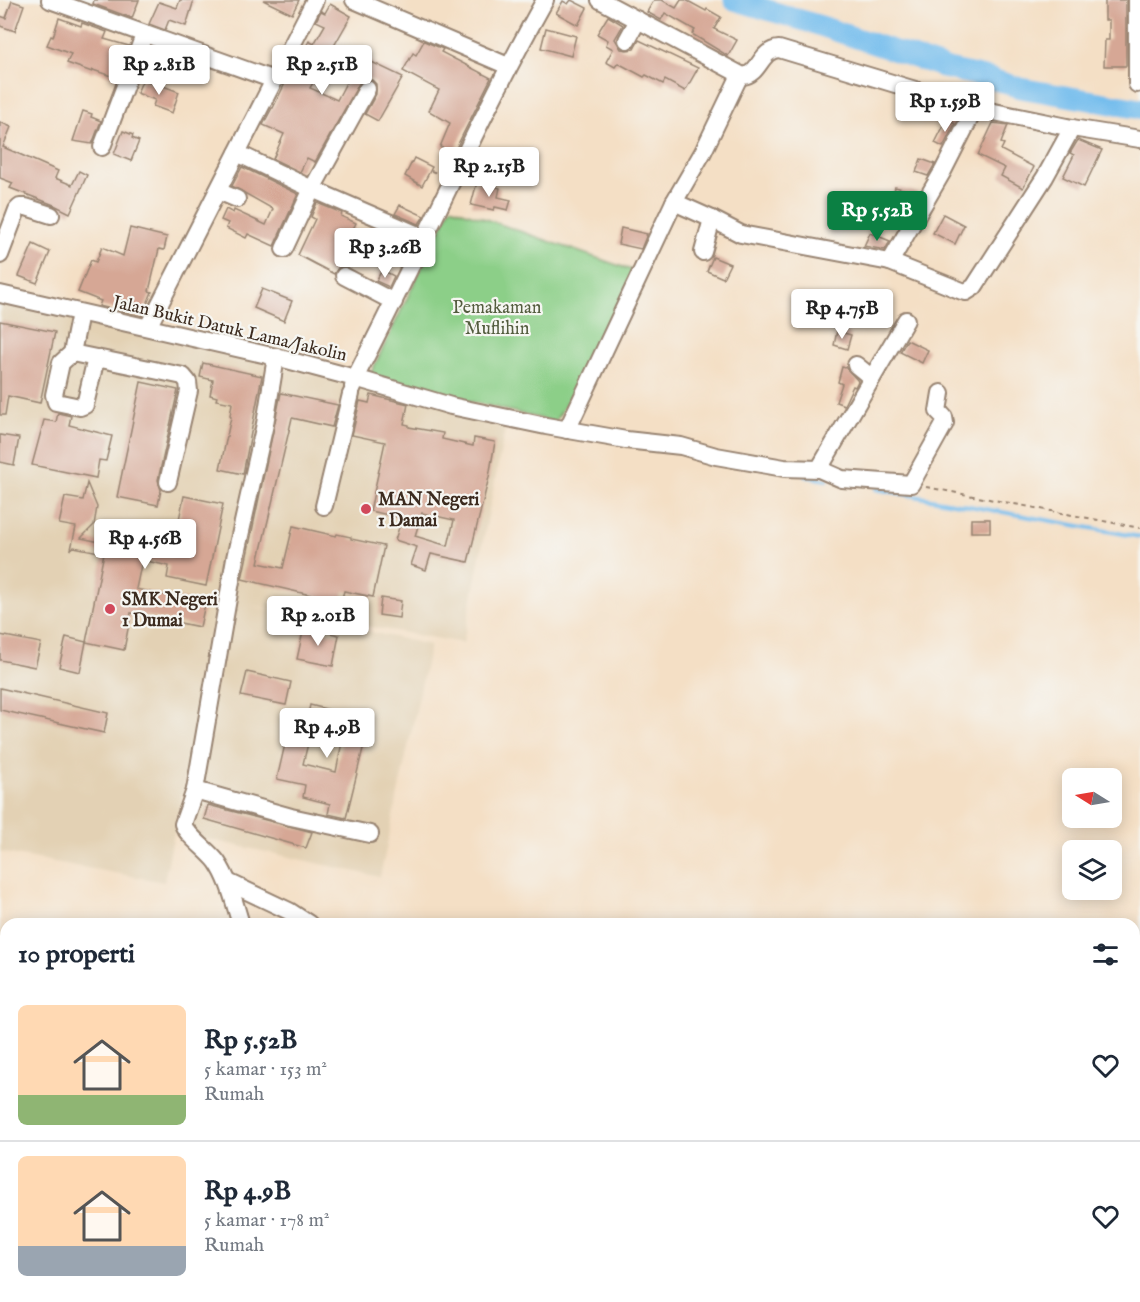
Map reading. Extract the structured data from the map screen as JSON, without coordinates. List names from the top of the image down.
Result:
{
  "streets": {
    "street": ["Jalan Bukit Datuk Lama/Jakolin"]
  },
  "parks": ["Pemakaman Muflihin"],
  "places": ["MAN Negeri 1 Damai", "SMK Negeri 1 Dumai"],
  "north": "left",
  "page": {
    "price": [
      "Rp 2.81B",
      "Rp 2.51B",
      "Rp 1.59B",
      "Rp 2.15B",
      "Rp 5.52B",
      "Rp 3.26B",
      "Rp 4.75B",
      "Rp 4.56B",
      "Rp 2.01B",
      "Rp 4.9B"
    ],
    "heading": "10 properti",
    "list": [
      {
        "name": "Rp 5.52B",
        "note": "5 kamar · 153 m² · Rumah"
      },
      {
        "name": "Rp 4.9B",
        "note": "5 kamar · 178 m² · Rumah"
      }
    ]
  }
}
